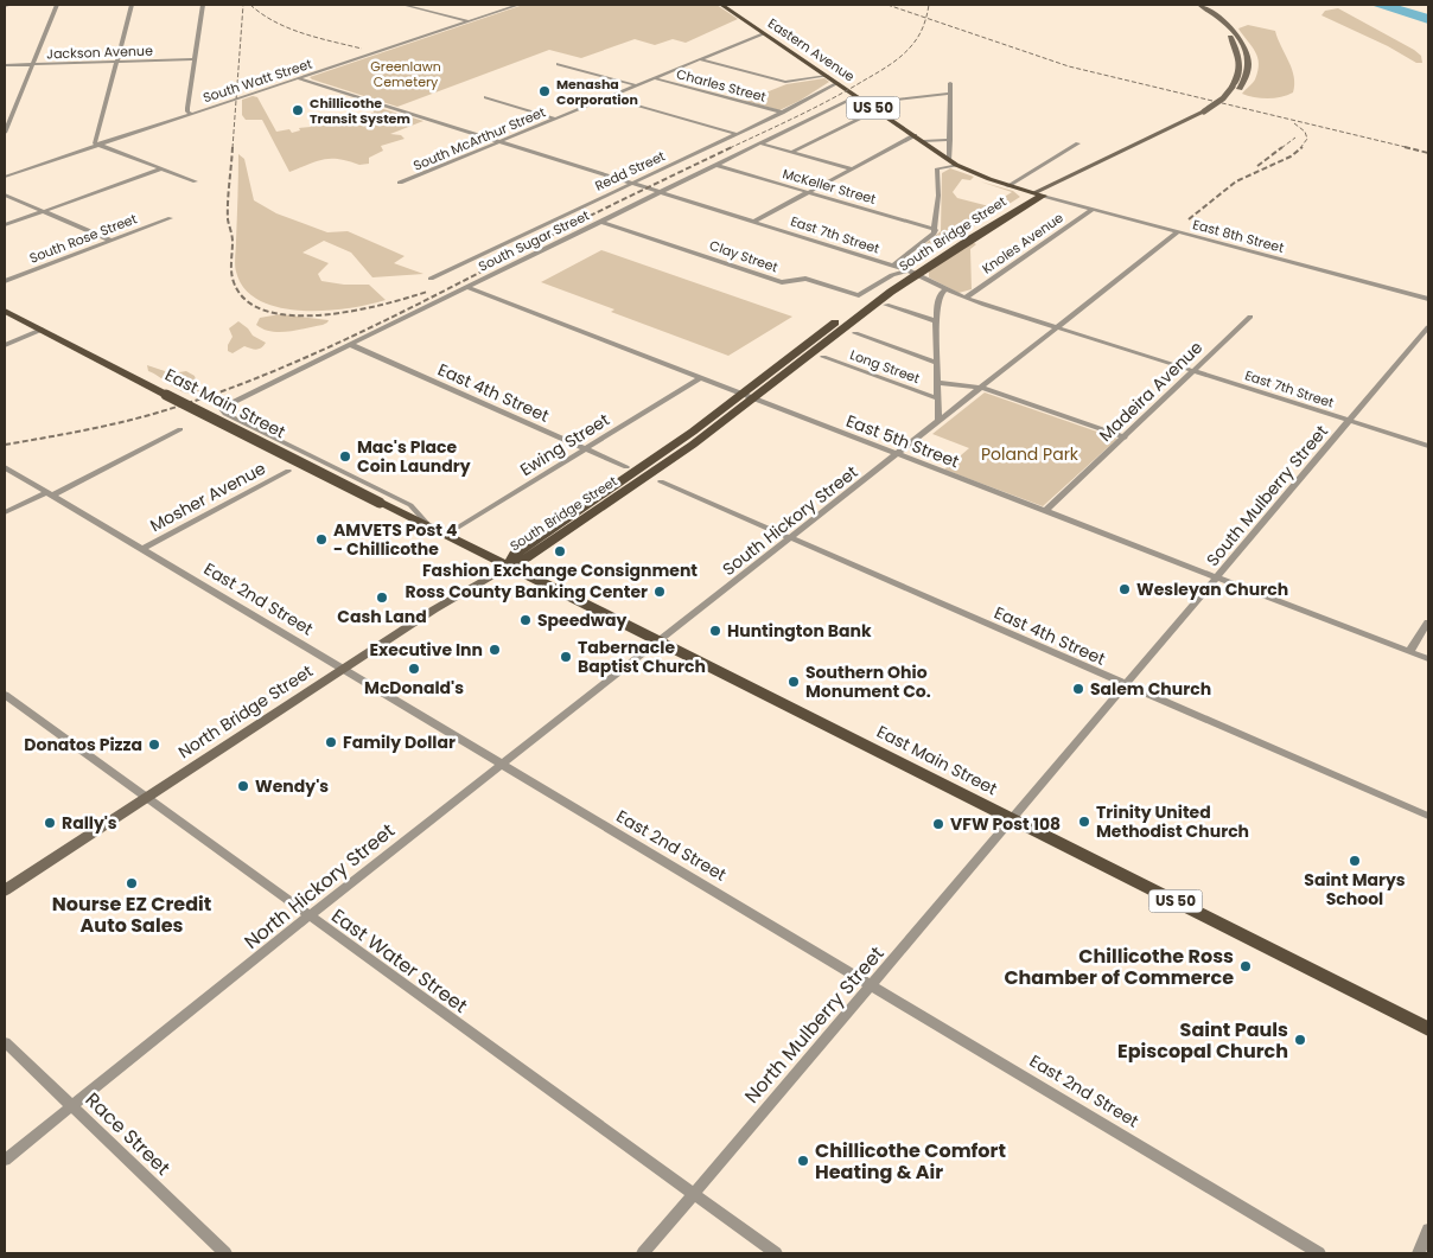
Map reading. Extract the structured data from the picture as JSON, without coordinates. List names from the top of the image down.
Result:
{
  "streets": {
    "main road": [
      "Eastern Avenue",
      "US 50",
      "South Bridge Street",
      "East Main Street",
      "North Bridge Street"
    ],
    "street": [
      "Jackson Avenue",
      "South Watt Street",
      "Charles Street",
      "South McArthur Street",
      "Redd Street",
      "McKeller Street",
      "East 7th Street",
      "East 8th Street",
      "South Rose Street",
      "South Sugar Street",
      "Knoles Avenue",
      "Clay Street",
      "Long Street",
      "Madeira Avenue",
      "East 4th Street",
      "East 5th Street",
      "Ewing Street",
      "South Mulberry Street",
      "Mosher Avenue",
      "South Hickory Street",
      "East 2nd Street",
      "North Hickory Street",
      "East Water Street",
      "North Mulberry Street",
      "Race Street"
    ]
  },
  "crossings": [
    ["Eastern Avenue", "South McArthur Street"],
    ["Eastern Avenue", "Redd Street"],
    ["Eastern Avenue", "South Bridge Street"],
    ["Eastern Avenue", "East 8th Street"],
    ["Eastern Avenue", "South Sugar Street"],
    ["South Watt Street", "East 7th Street"],
    ["Charles Street", "South McArthur Street"],
    ["Charles Street", "Redd Street"],
    ["South McArthur Street", "East 7th Street"],
    ["Redd Street", "East 7th Street"],
    ["McKeller Street", "South Sugar Street"],
    ["South Bridge Street", "East 7th Street"],
    ["South Bridge Street", "East 8th Street"],
    ["South Bridge Street", "Clay Street"],
    ["South Bridge Street", "East Main Street"],
    ["South Bridge Street", "East 5th Street"],
    ["South Bridge Street", "North Bridge Street"],
    ["East 7th Street", "South Sugar Street"],
    ["East 7th Street", "Knoles Avenue"],
    ["East 7th Street", "Clay Street"],
    ["East 7th Street", "Madeira Avenue"],
    ["East 7th Street", "South Mulberry Street"],
    ["East 7th Street", "South Hickory Street"],
    ["East 8th Street", "Knoles Avenue"],
    ["East 8th Street", "South Hickory Street"],
    ["South Sugar Street", "Clay Street"],
    ["South Sugar Street", "East 4th Street"],
    ["South Sugar Street", "East Main Street"],
    ["South Sugar Street", "East 5th Street"],
    ["Madeira Avenue", "East 5th Street"],
    ["East 4th Street", "Ewing Street"],
    ["East 4th Street", "South Mulberry Street"],
    ["East 4th Street", "South Hickory Street"],
    ["East Main Street", "Ewing Street"],
    ["East Main Street", "South Mulberry Street"],
    ["East Main Street", "South Hickory Street"],
    ["East Main Street", "North Bridge Street"],
    ["East Main Street", "North Hickory Street"],
    ["East Main Street", "North Mulberry Street"],
    ["East 5th Street", "Ewing Street"],
    ["East 5th Street", "South Mulberry Street"],
    ["East 5th Street", "South Hickory Street"],
    ["South Mulberry Street", "North Mulberry Street"],
    ["Mosher Avenue", "East 2nd Street"],
    ["South Hickory Street", "North Hickory Street"],
    ["East 2nd Street", "North Bridge Street"],
    ["East 2nd Street", "North Hickory Street"],
    ["East 2nd Street", "North Mulberry Street"],
    ["North Bridge Street", "East Water Street"],
    ["North Hickory Street", "East Water Street"],
    ["North Hickory Street", "Race Street"],
    ["East Water Street", "North Mulberry Street"]
  ],
  "parks": ["Greenlawn Cemetery", "Poland Park"],
  "places": [
    "Menasha Corporation",
    "Chillicothe Transit System",
    "Mac's Place Coin Laundry",
    "AMVETS Post 4 - Chillicothe",
    "Fashion Exchange Consignment",
    "Wesleyan Church",
    "Ross County Banking Center",
    "Cash Land",
    "Speedway",
    "Huntington Bank",
    "Executive Inn",
    "Tabernacle Baptist Church",
    "McDonald's",
    "Southern Ohio Monument Co.",
    "Salem Church",
    "Family Dollar",
    "Donatos Pizza",
    "Wendy's",
    "Trinity United Methodist Church",
    "Rally's",
    "VFW Post 108",
    "Saint Marys School",
    "Nourse EZ Credit Auto Sales",
    "Chillicothe Ross Chamber of Commerce",
    "Saint Pauls Episcopal Church",
    "Chillicothe Comfort Heating & Air"
  ]
}
